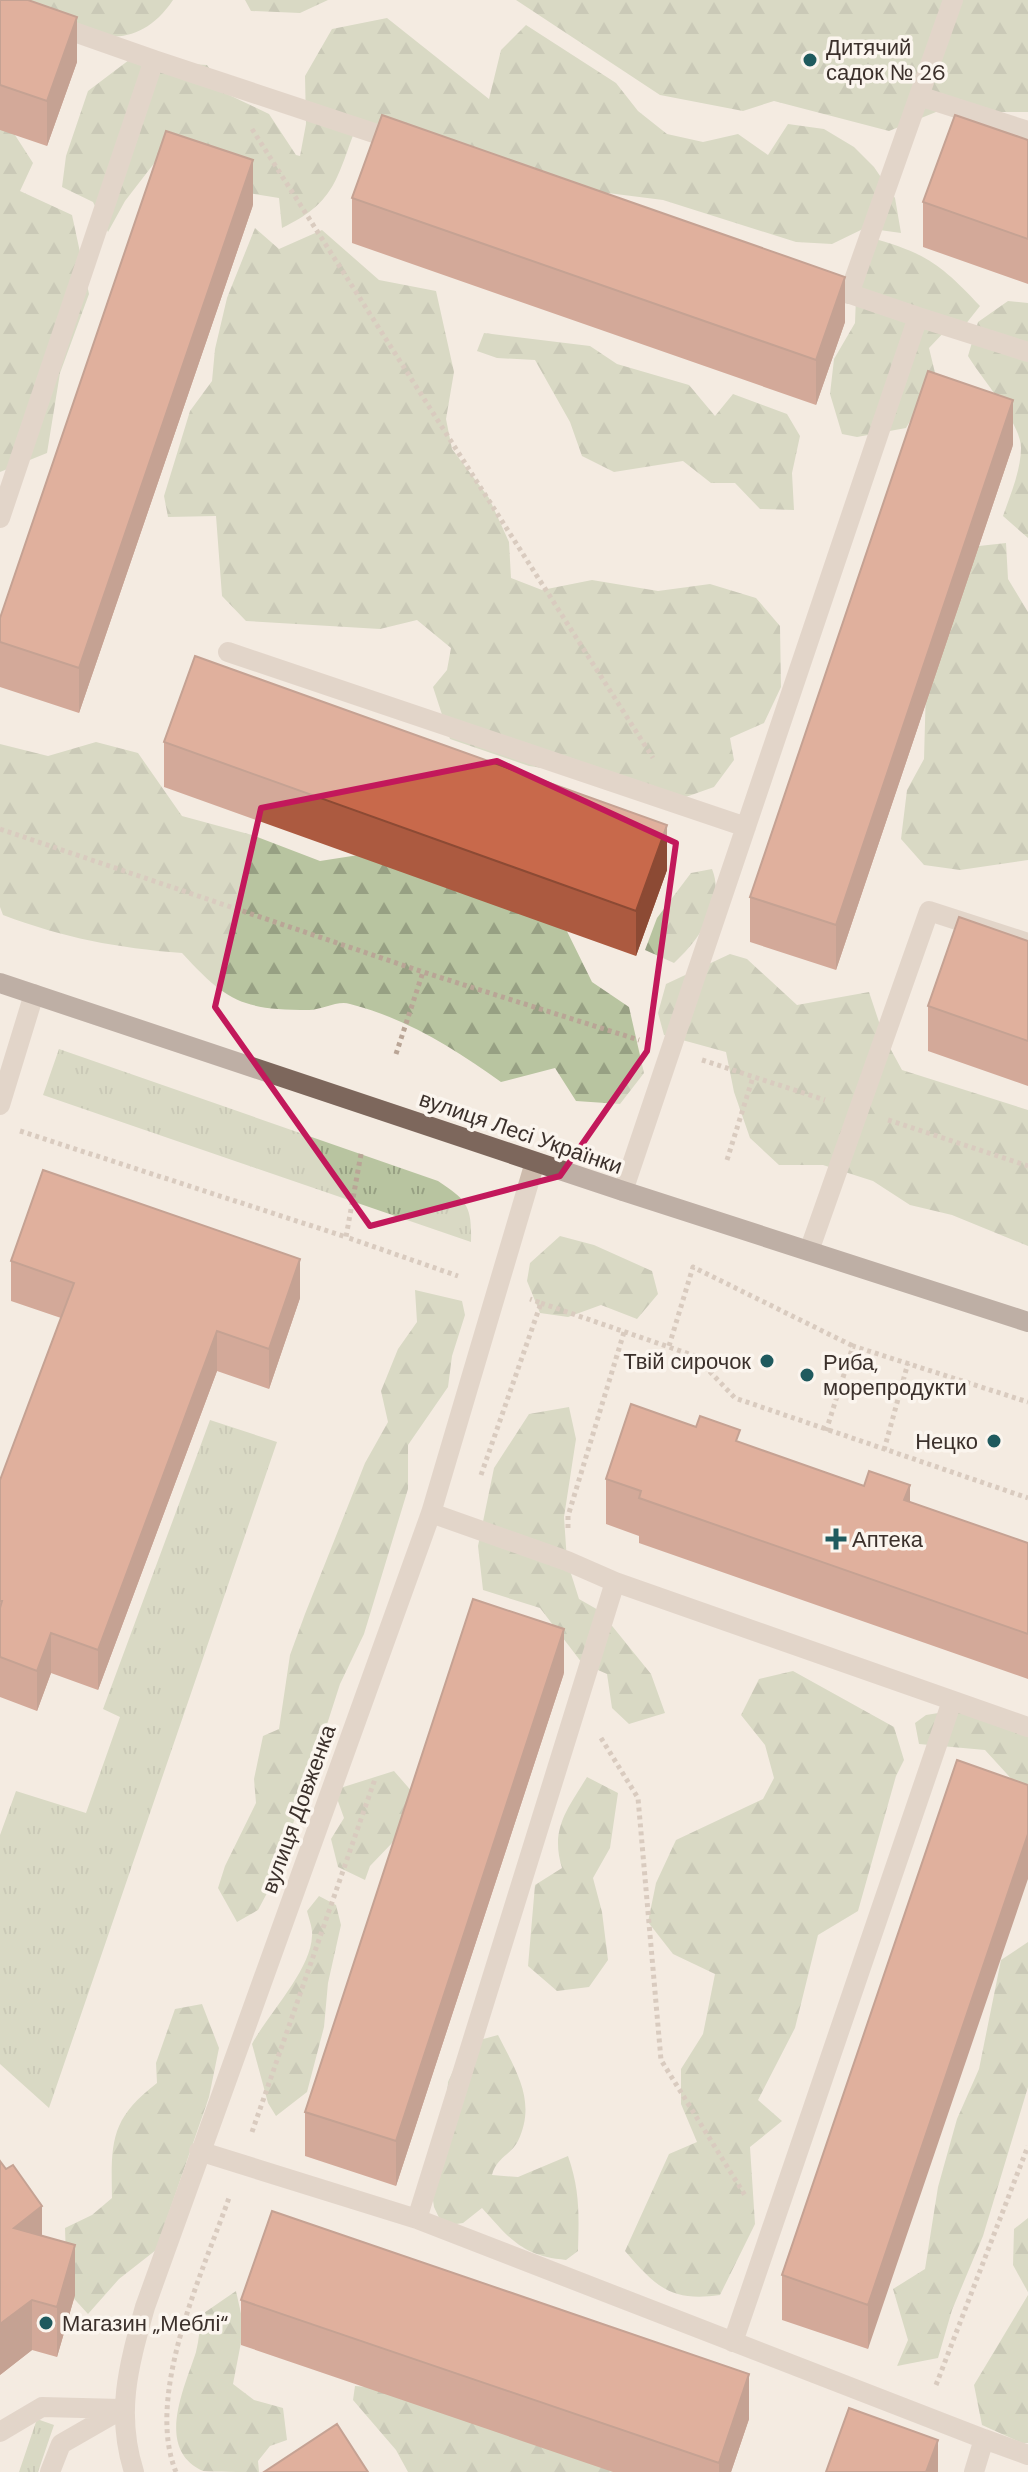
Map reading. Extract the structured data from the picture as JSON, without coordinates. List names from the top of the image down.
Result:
{
  "streets": {
    "main road": ["вулиця Лесі Українки"],
    "street": ["вулиця Довженка"]
  },
  "crossings": [
    ["вулиця Лесі Українки", "вулиця Довженка"]
  ],
  "places": {
    "other": [
      "Дитячий садок № 26",
      "Твій сирочок",
      "Риба, морепродукти",
      "Нецко",
      "Магазин „Меблі“"
    ],
    "health": ["Аптека"]
  }
}
